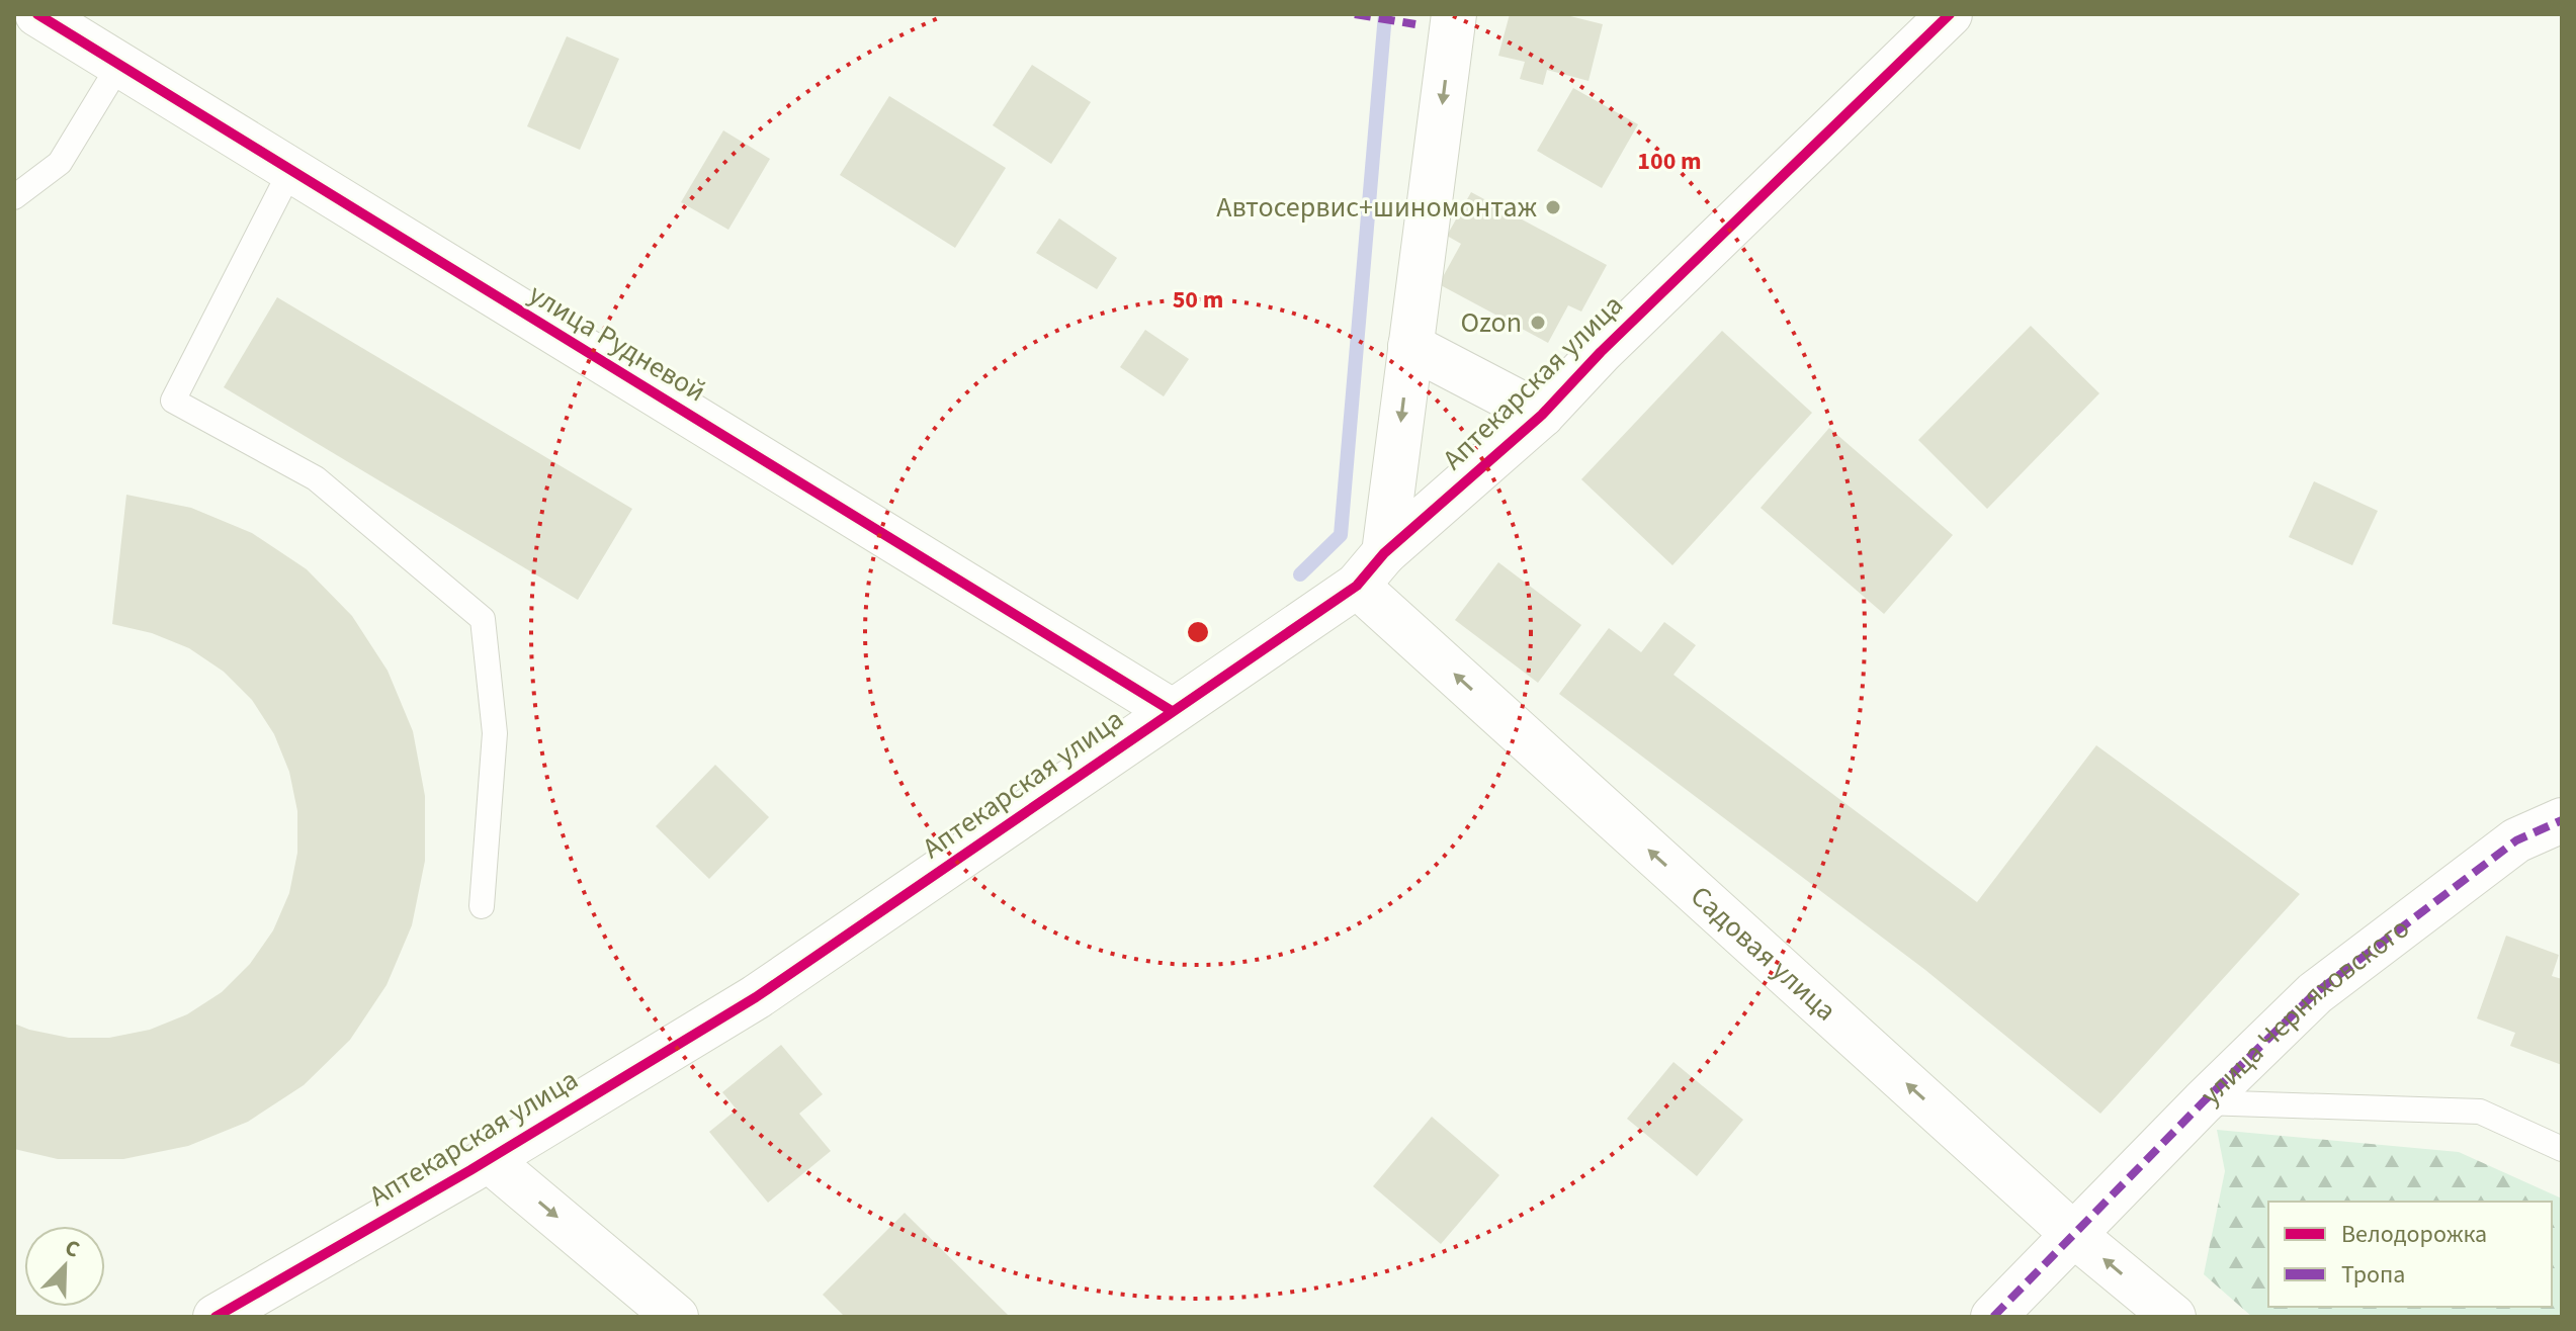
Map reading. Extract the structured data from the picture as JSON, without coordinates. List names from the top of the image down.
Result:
{
  "streets": {
    "street": [
      "улица Рудневой",
      "Аптекарская улица",
      "Садовая улица",
      "улица Черняховского"
    ]
  },
  "crossings": [
    ["улица Рудневой", "Аптекарская улица"],
    ["Аптекарская улица", "Садовая улица"],
    ["Садовая улица", "улица Черняховского"]
  ],
  "one_way": ["Садовая улица"],
  "places": ["Автосервис+шиномонтаж", "Ozon"],
  "legend": ["Велодорожка", "Тропа"],
  "north": "top right",
  "rings": ["100 m", "50 m"]
}
